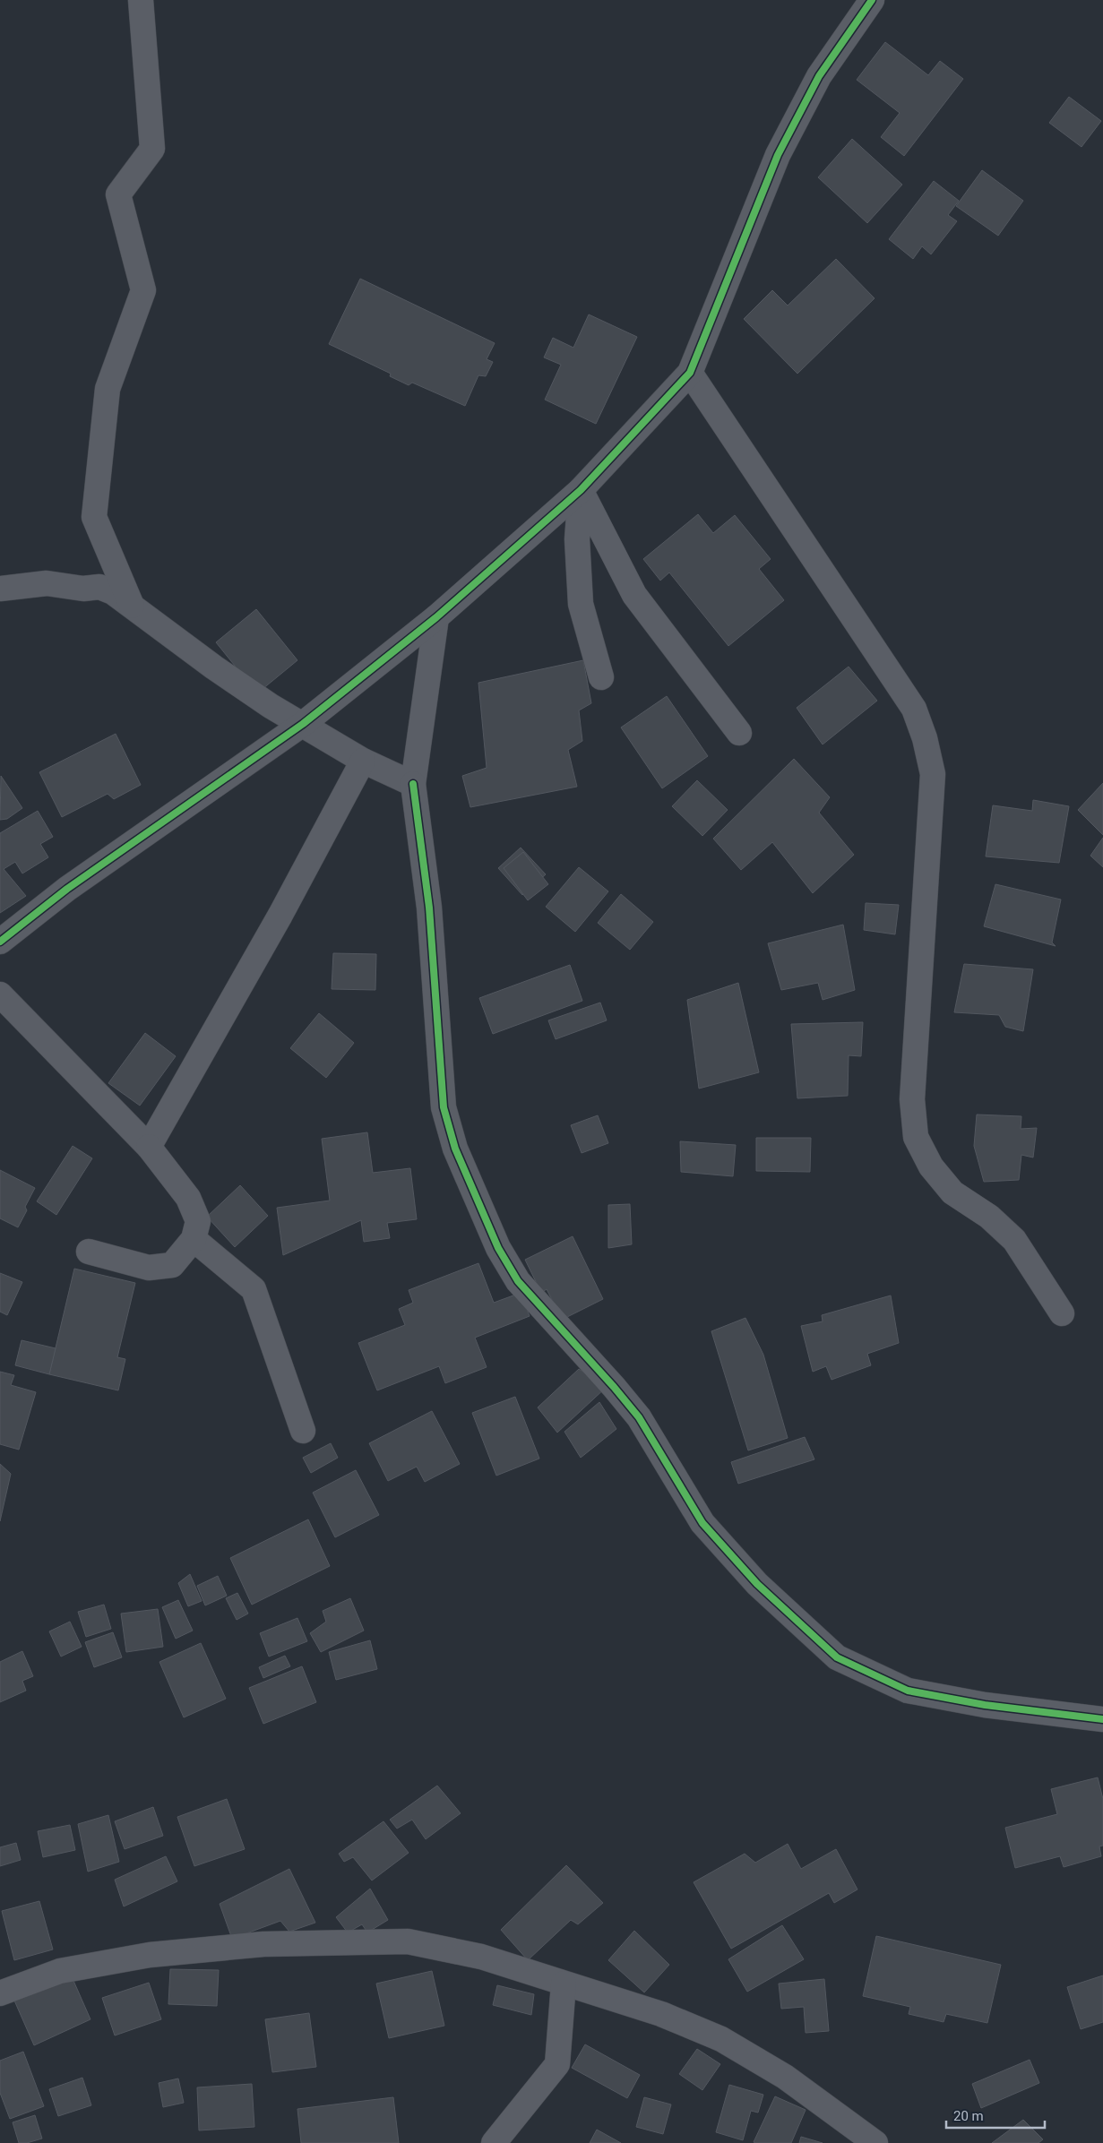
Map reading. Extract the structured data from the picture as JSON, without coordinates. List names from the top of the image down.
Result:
{
  "scale_bar": "20 m"
}
